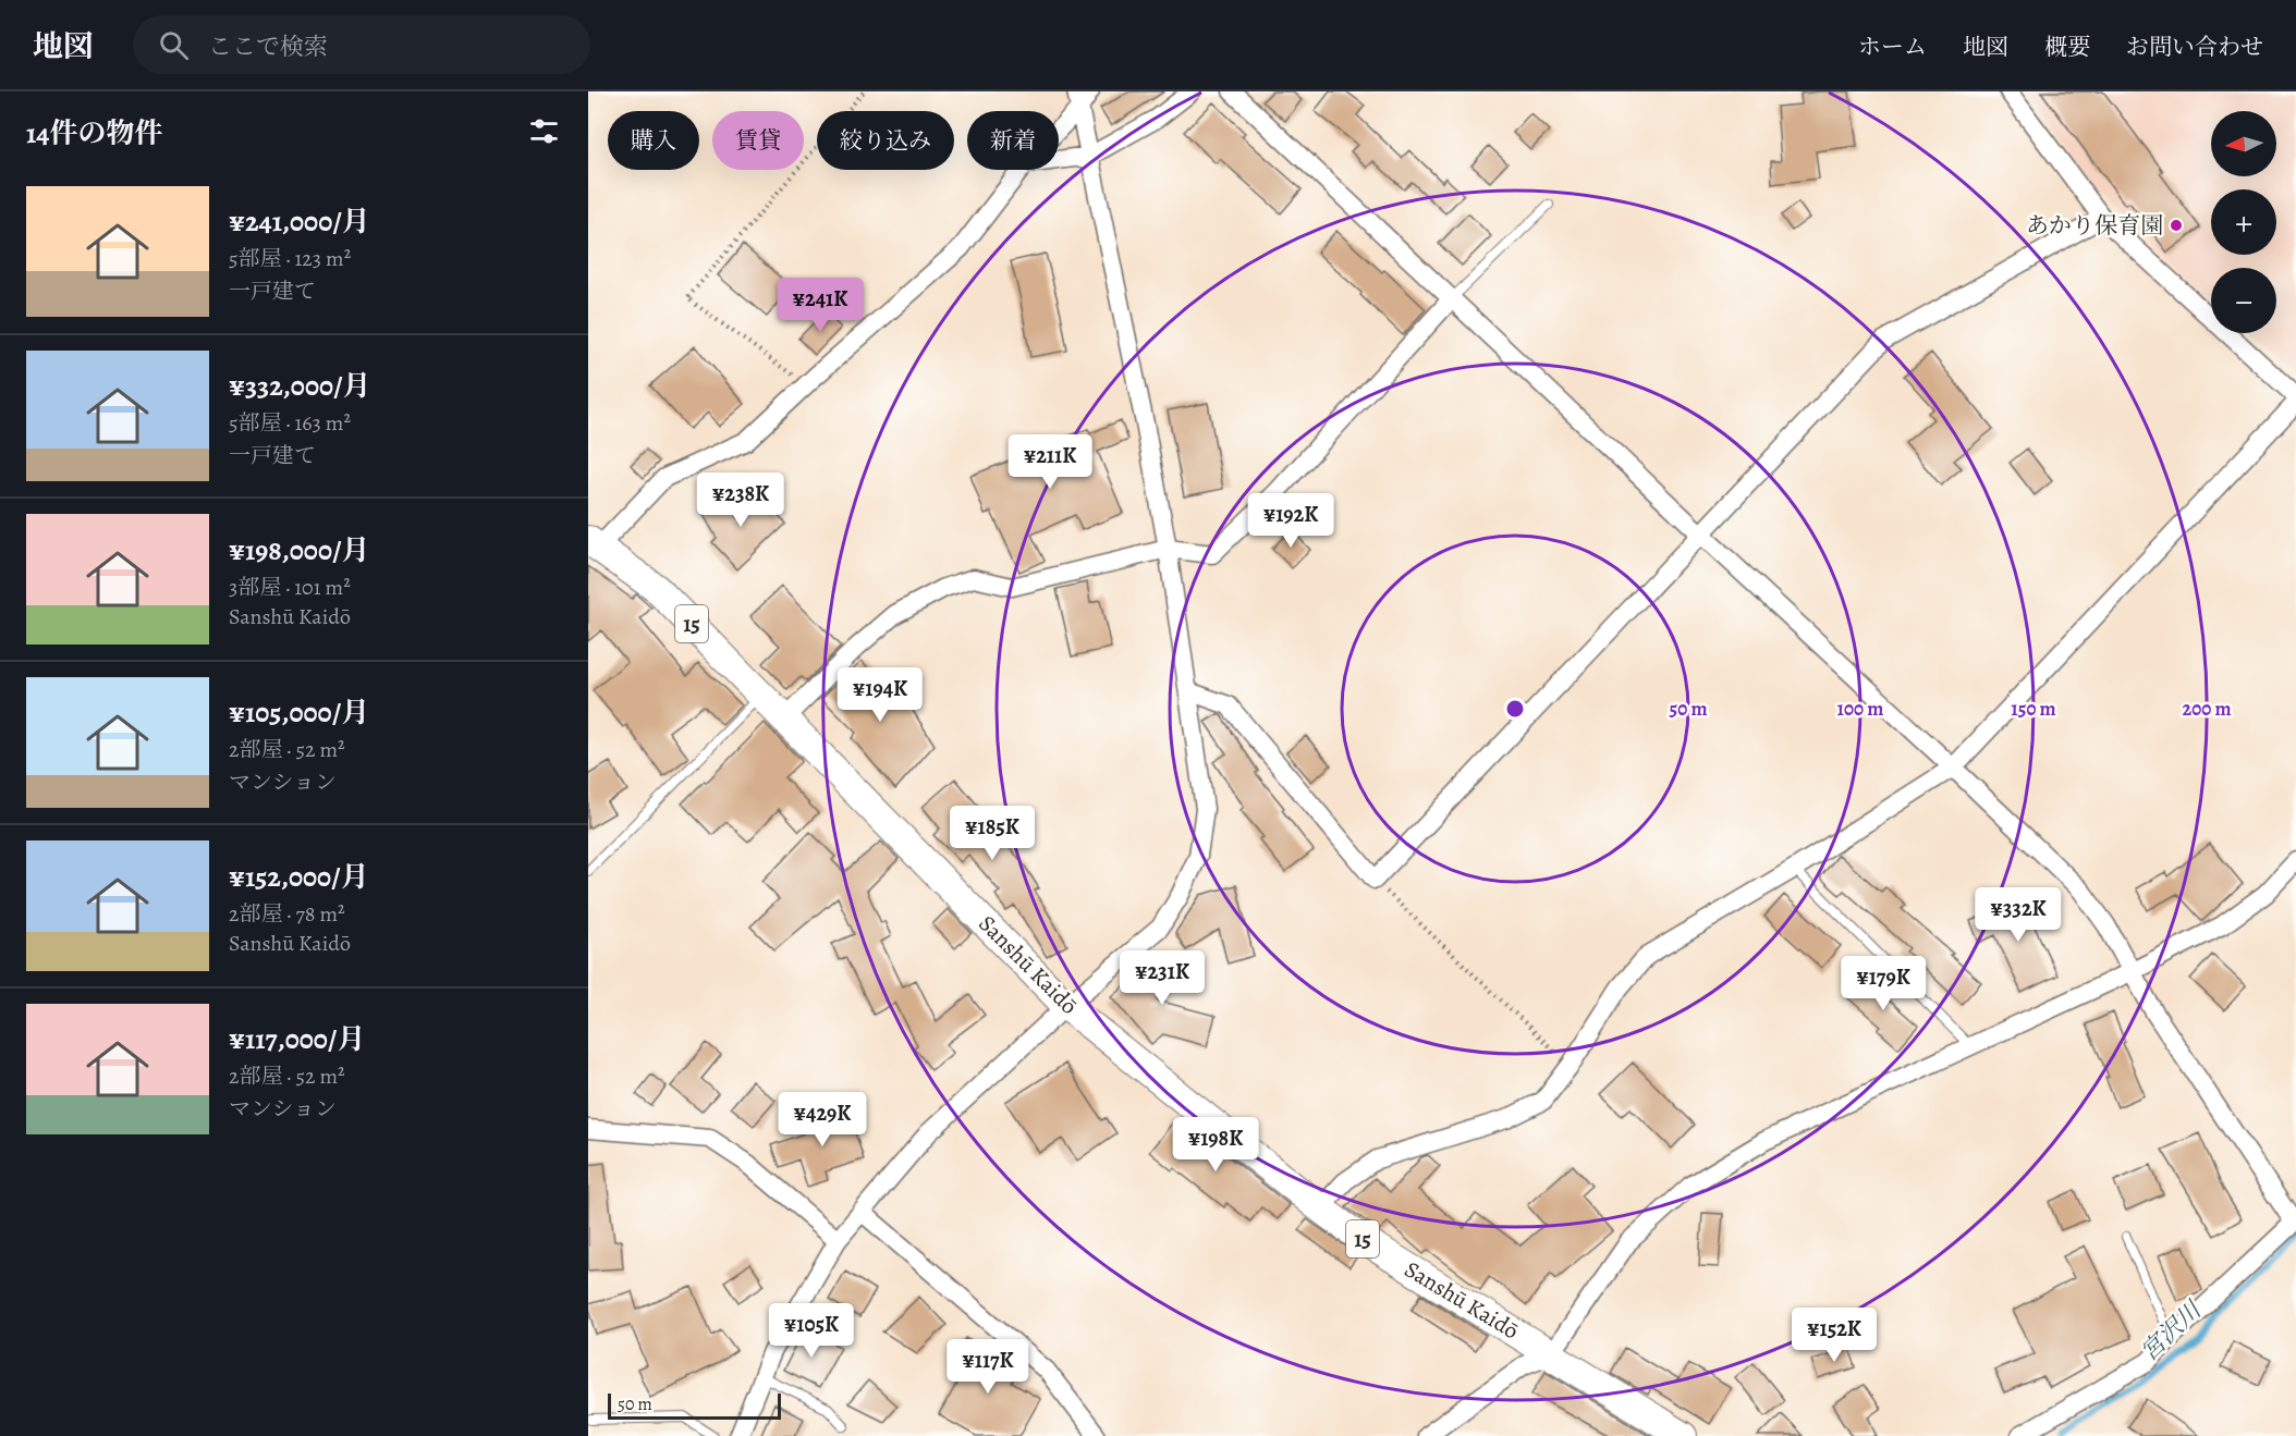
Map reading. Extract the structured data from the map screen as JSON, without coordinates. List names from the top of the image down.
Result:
{
  "streets": {
    "main road": ["15", "Sanshū Kaidō"]
  },
  "water": ["宮沢川"],
  "places": ["あかり保育園"],
  "scale_bar": "50 m",
  "north": "left",
  "page": {
    "header": "地図",
    "search": "ここで検索",
    "nav": [
      "ホーム",
      "地図",
      "概要",
      "お問い合わせ"
    ],
    "heading": "14件の物件",
    "map_buttons": ["+", "−"],
    "chip": [
      "購入",
      "賃貸",
      "絞り込み",
      "新着"
    ],
    "list": [
      {
        "name": "¥241,000/月",
        "note": "5部屋 · 123 m² · 一戸建て"
      },
      {
        "name": "¥332,000/月",
        "note": "5部屋 · 163 m² · 一戸建て"
      },
      {
        "name": "¥198,000/月",
        "note": "3部屋 · 101 m² · Sanshū Kaidō"
      },
      {
        "name": "¥105,000/月",
        "note": "2部屋 · 52 m² · マンション"
      },
      {
        "name": "¥152,000/月",
        "note": "2部屋 · 78 m² · Sanshū Kaidō"
      },
      {
        "name": "¥117,000/月",
        "note": "2部屋 · 52 m² · マンション"
      }
    ],
    "price": [
      "¥241K",
      "¥211K",
      "¥238K",
      "¥192K",
      "¥194K",
      "¥185K",
      "¥332K",
      "¥231K",
      "¥179K",
      "¥429K",
      "¥198K",
      "¥105K",
      "¥152K",
      "¥117K"
    ],
    "scale": "50 m"
  },
  "rings": [
    "50 m",
    "100 m",
    "150 m",
    "200 m"
  ]
}
